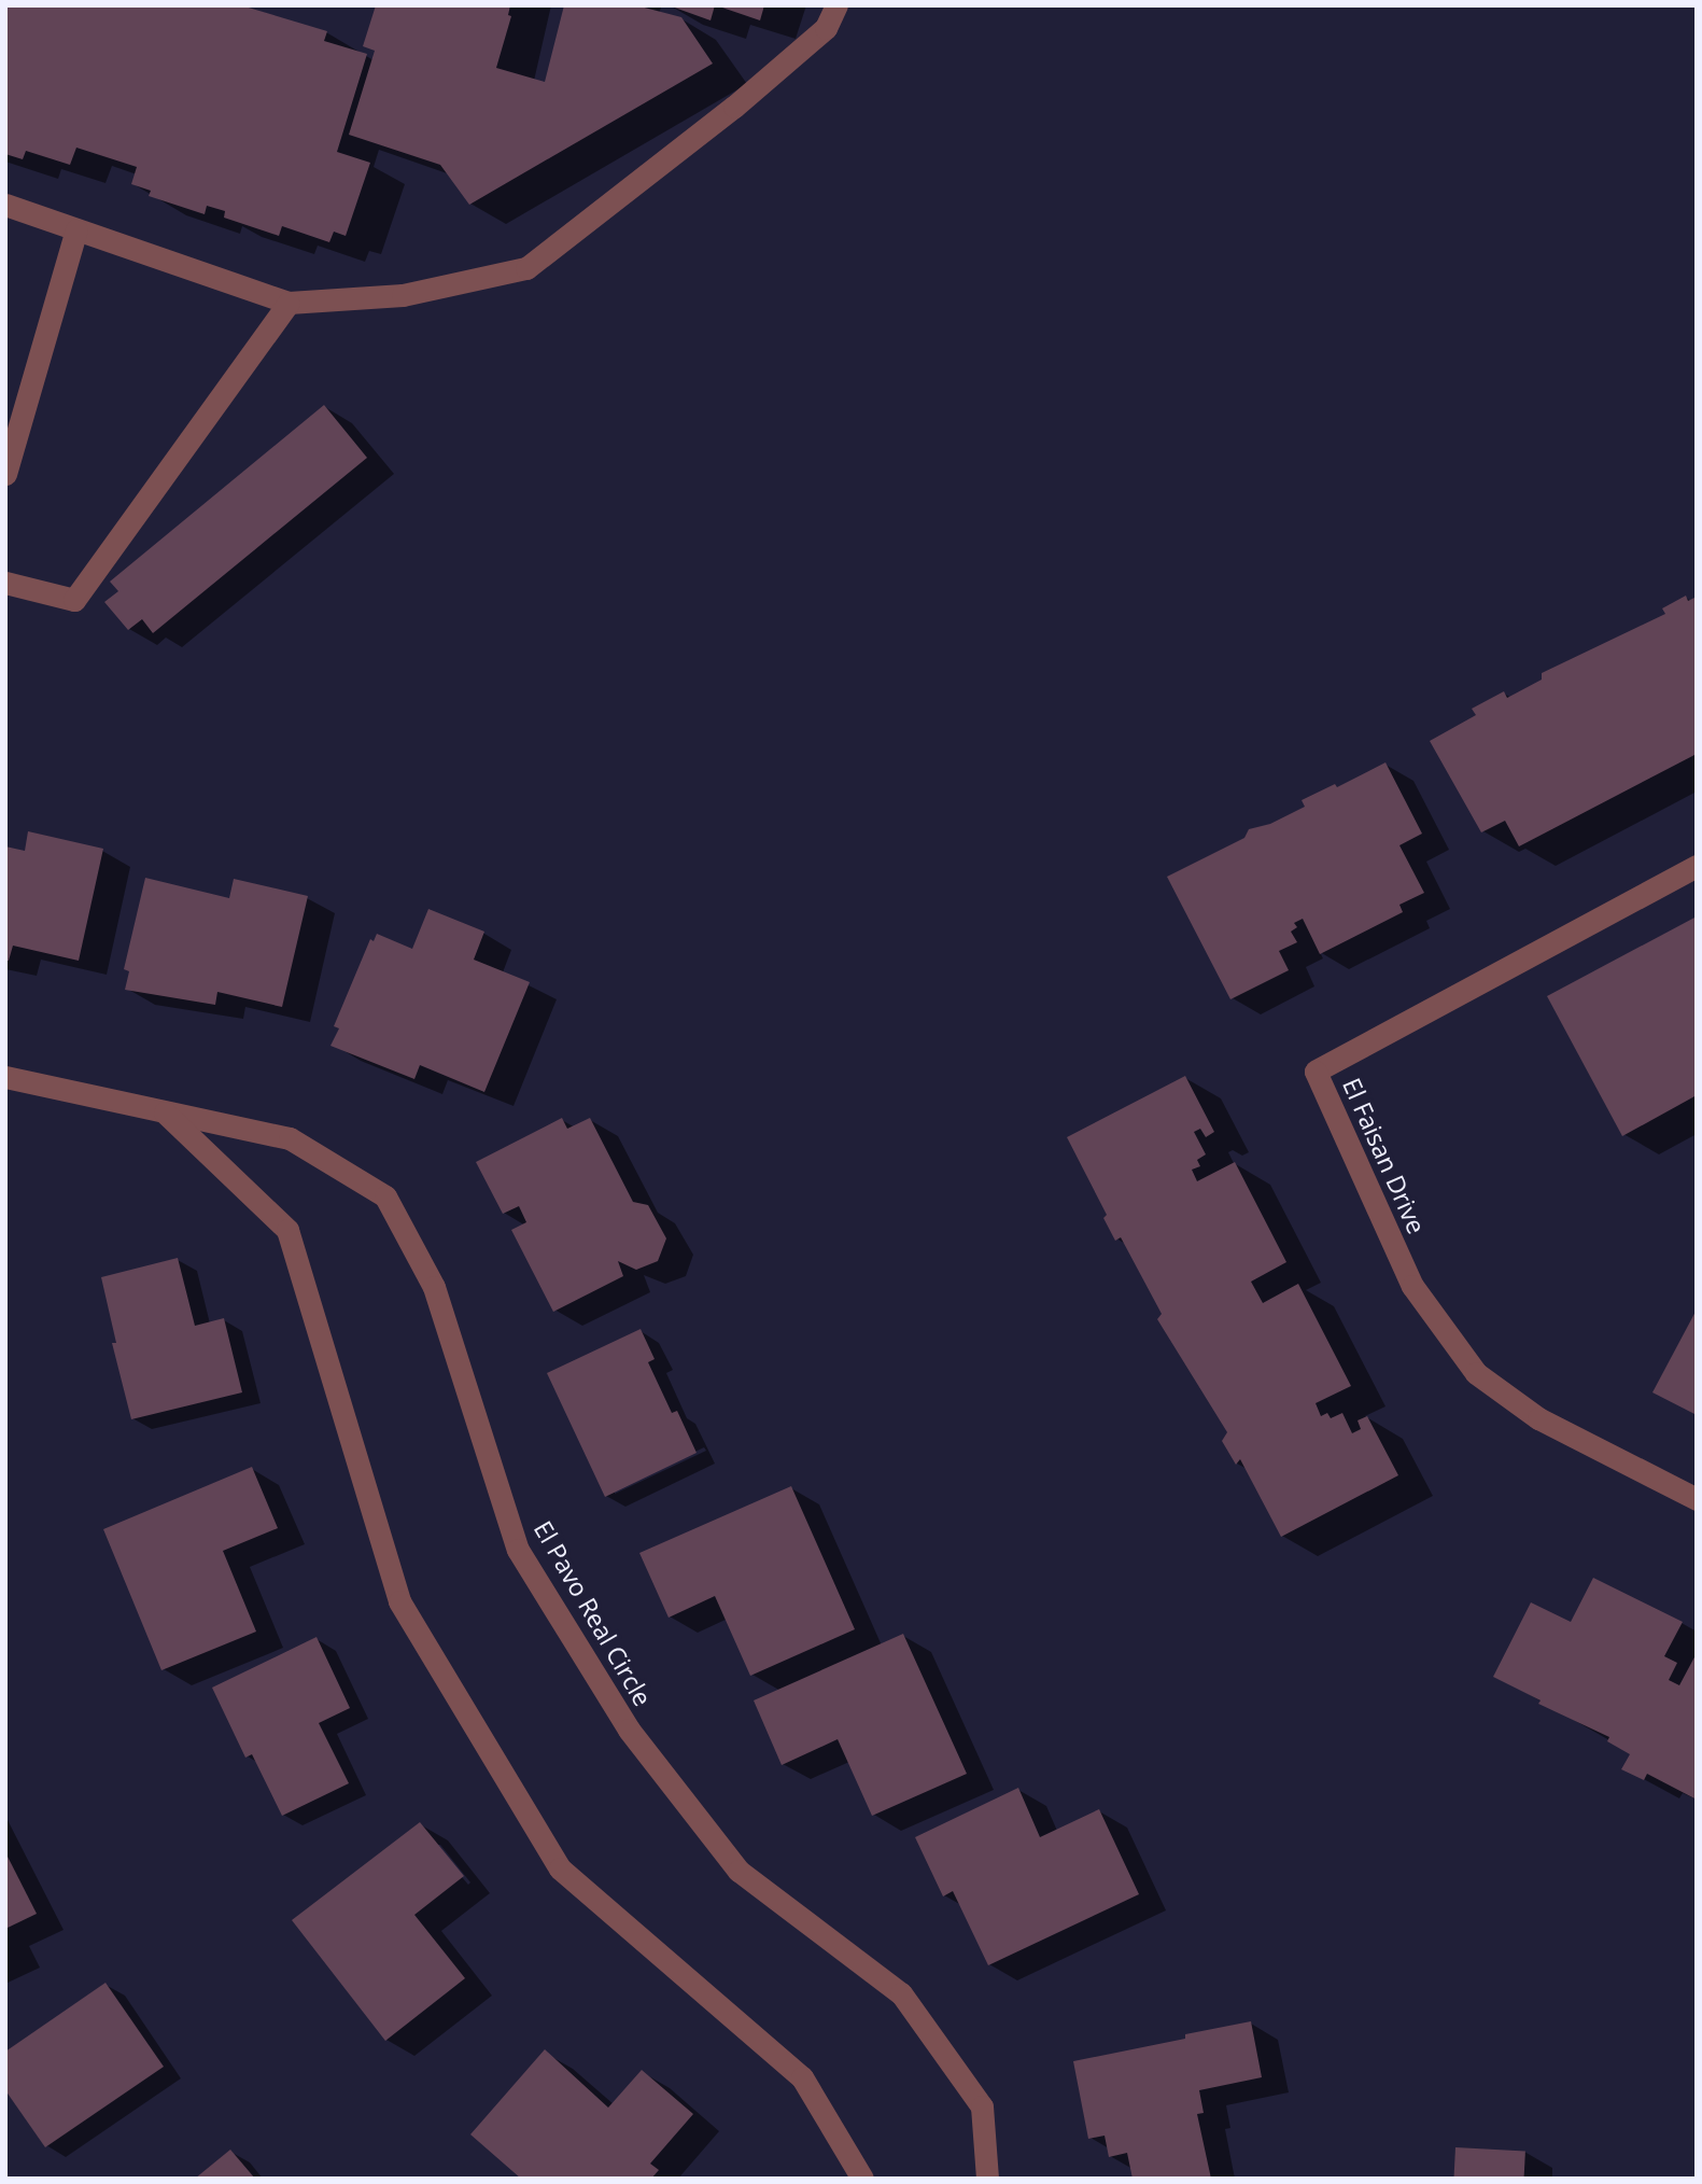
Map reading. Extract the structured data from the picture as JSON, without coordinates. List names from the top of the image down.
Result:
{
  "streets": {
    "street": ["El Faisan Drive", "El Pavo Real Circle"]
  }
}
